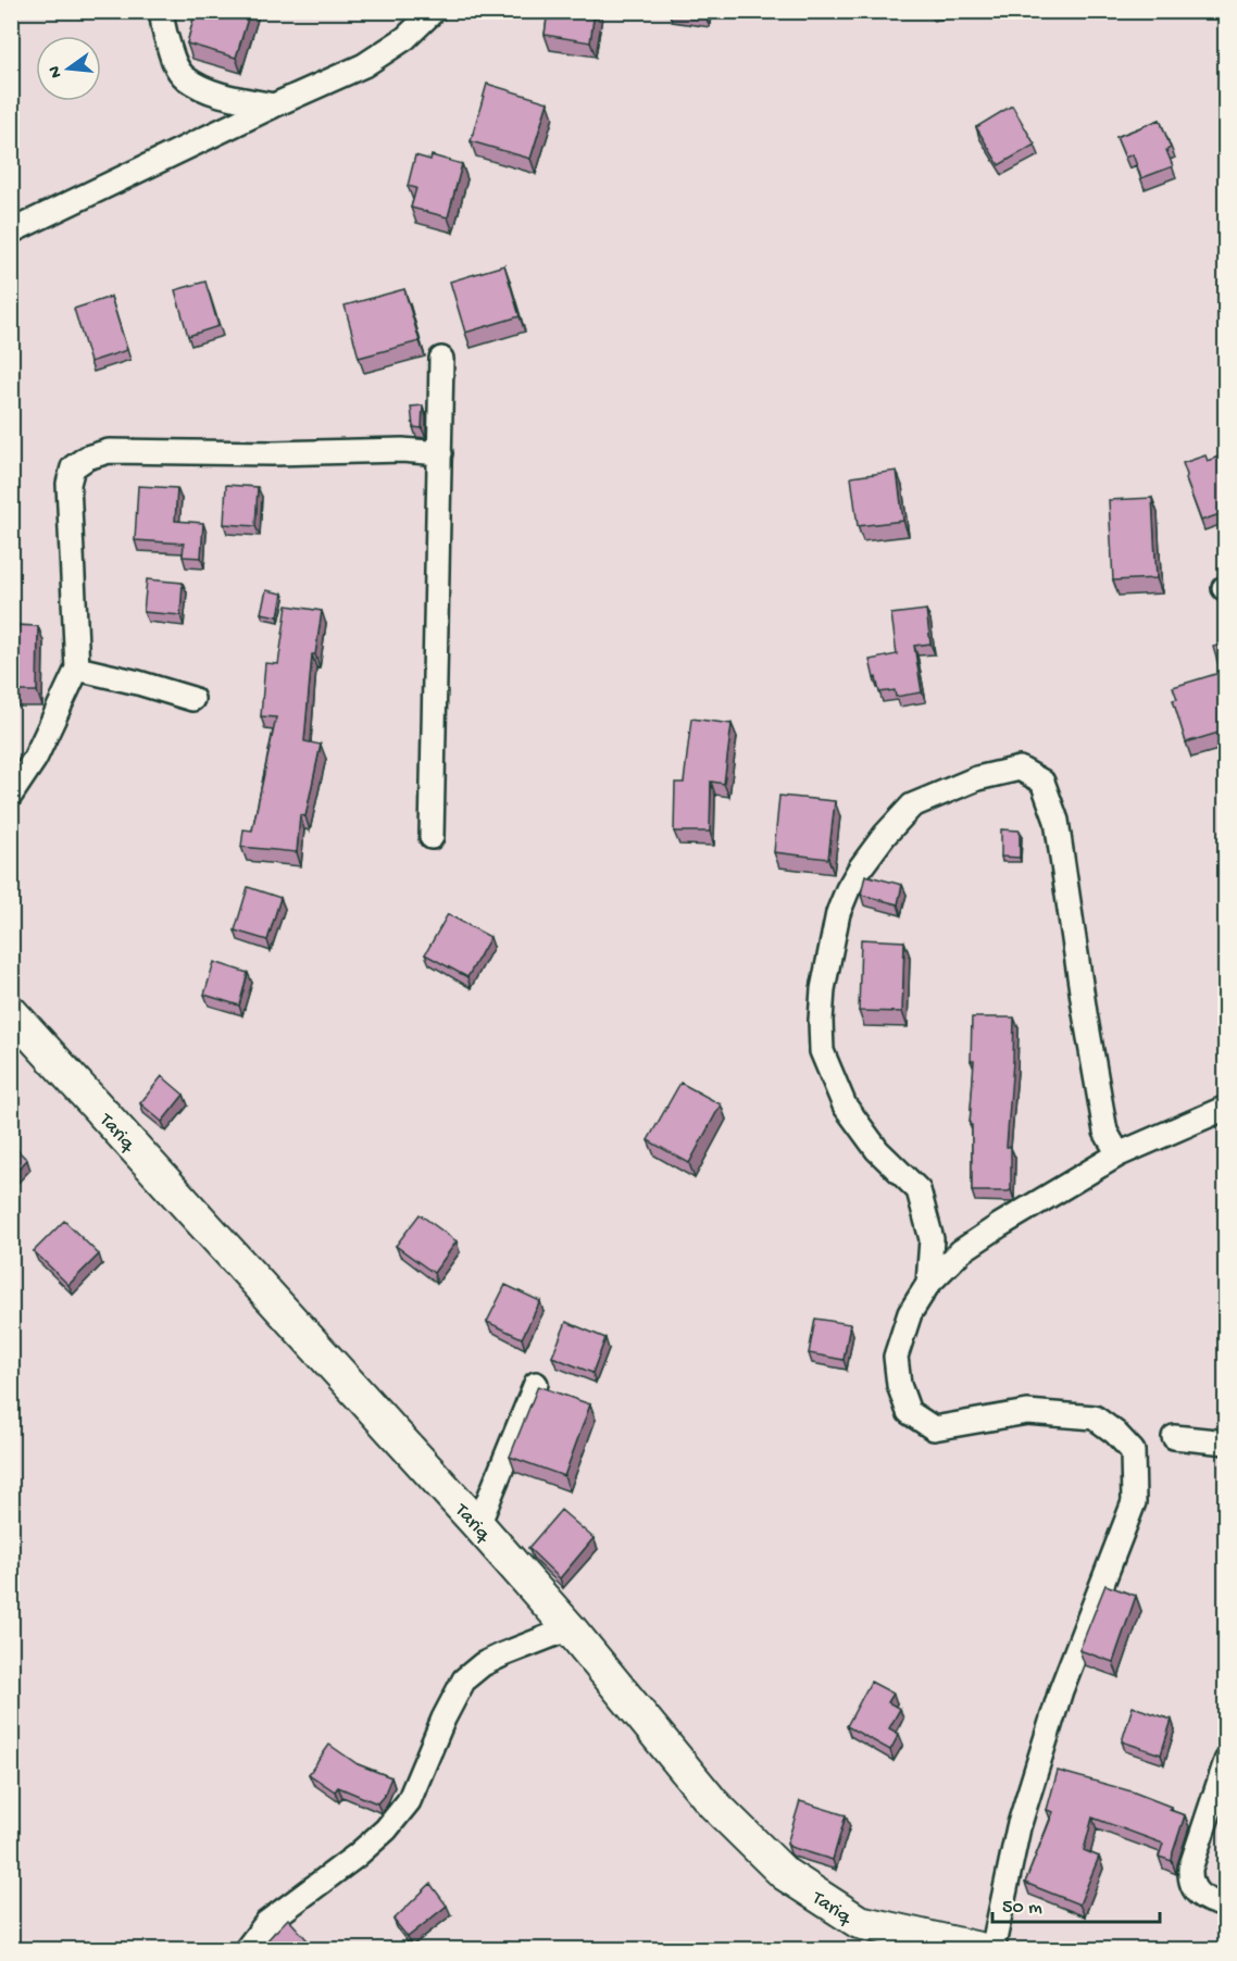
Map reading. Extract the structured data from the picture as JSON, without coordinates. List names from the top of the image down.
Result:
{
  "streets": {
    "main road": ["Tariq"]
  },
  "scale_bar": "50 m",
  "north": "left"
}
